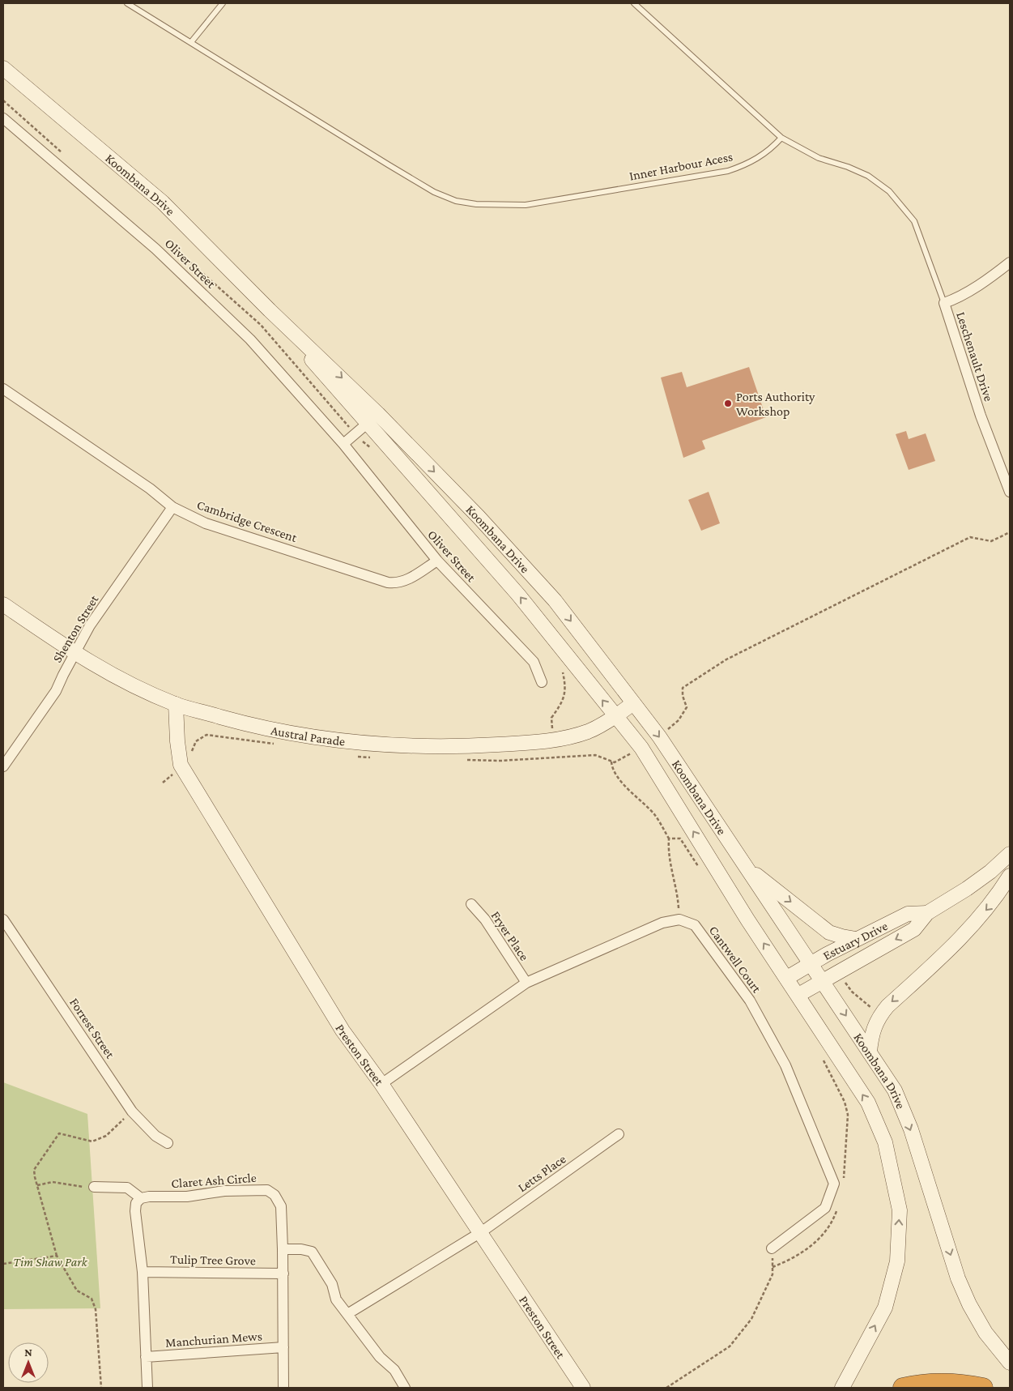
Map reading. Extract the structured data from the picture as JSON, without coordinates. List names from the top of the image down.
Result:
{
  "streets": {
    "main road": [
      "Koombana Drive",
      "Austral Parade",
      "Estuary Drive",
      "Preston Street"
    ],
    "street": [
      "Oliver Street",
      "Leschenault Drive",
      "Cambridge Crescent",
      "Shenton Street",
      "Fryer Place",
      "Cantwell Court",
      "Forrest Street",
      "Letts Place",
      "Claret Ash Circle",
      "Tulip Tree Grove",
      "Manchurian Mews"
    ],
    "lane": ["Inner Harbour Acess"]
  },
  "crossings": [
    ["Koombana Drive", "Austral Parade"],
    ["Koombana Drive", "Estuary Drive"],
    ["Oliver Street", "Cambridge Crescent"],
    ["Cambridge Crescent", "Shenton Street"],
    ["Shenton Street", "Austral Parade"],
    ["Austral Parade", "Preston Street"],
    ["Preston Street", "Letts Place"]
  ],
  "parks": ["Tim Shaw Park"],
  "places": ["Ports Authority Workshop"],
  "north": "top"
}
